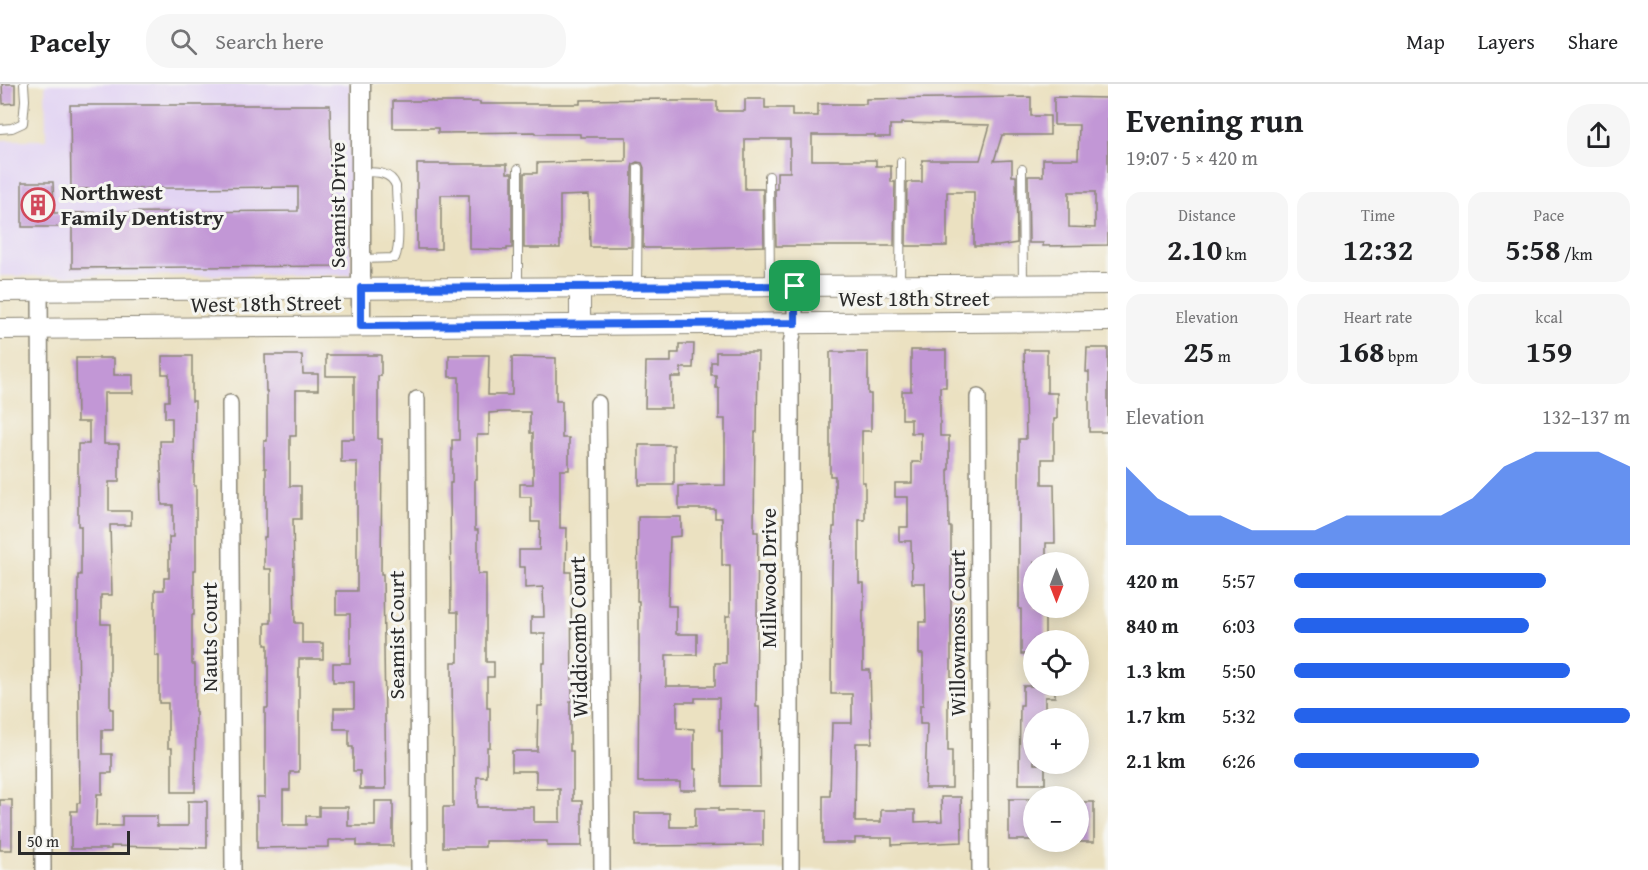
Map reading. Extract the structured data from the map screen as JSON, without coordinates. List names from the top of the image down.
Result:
{
  "streets": {
    "main road": ["West 18th Street"],
    "street": [
      "Seamist Drive",
      "Millwood Drive",
      "Willowmoss Court",
      "Seamist Court",
      "Nauts Court",
      "Widdicomb Court"
    ]
  },
  "crossings": [
    ["Seamist Drive", "West 18th Street"],
    ["West 18th Street", "Millwood Drive"]
  ],
  "places": {
    "building": ["Northwest Family Dentistry"]
  },
  "scale_bar": "50 m",
  "north": "bottom",
  "page": {
    "header": "Pacely",
    "search": "Search here",
    "nav": ["Map", "Layers", "Share"],
    "heading": ["Evening run", "19:07 · 5 × 420 m"],
    "stats": [
      ["Distance", "2.10 km"],
      ["Time", "12:32"],
      ["Pace", "5:58 /km"],
      ["Elevation", "25 m"],
      ["Heart rate", "168 bpm"],
      ["kcal", "159"]
    ],
    "chart": ["Elevation", "132–137 m"],
    "map_buttons": ["+", "−"],
    "list": [
      {
        "name": "420 m",
        "note": "5:57"
      },
      {
        "name": "840 m",
        "note": "6:03"
      },
      {
        "name": "1.3 km",
        "note": "5:50"
      },
      {
        "name": "1.7 km",
        "note": "5:32"
      },
      {
        "name": "2.1 km",
        "note": "6:26"
      }
    ],
    "scale": "50 m"
  }
}
